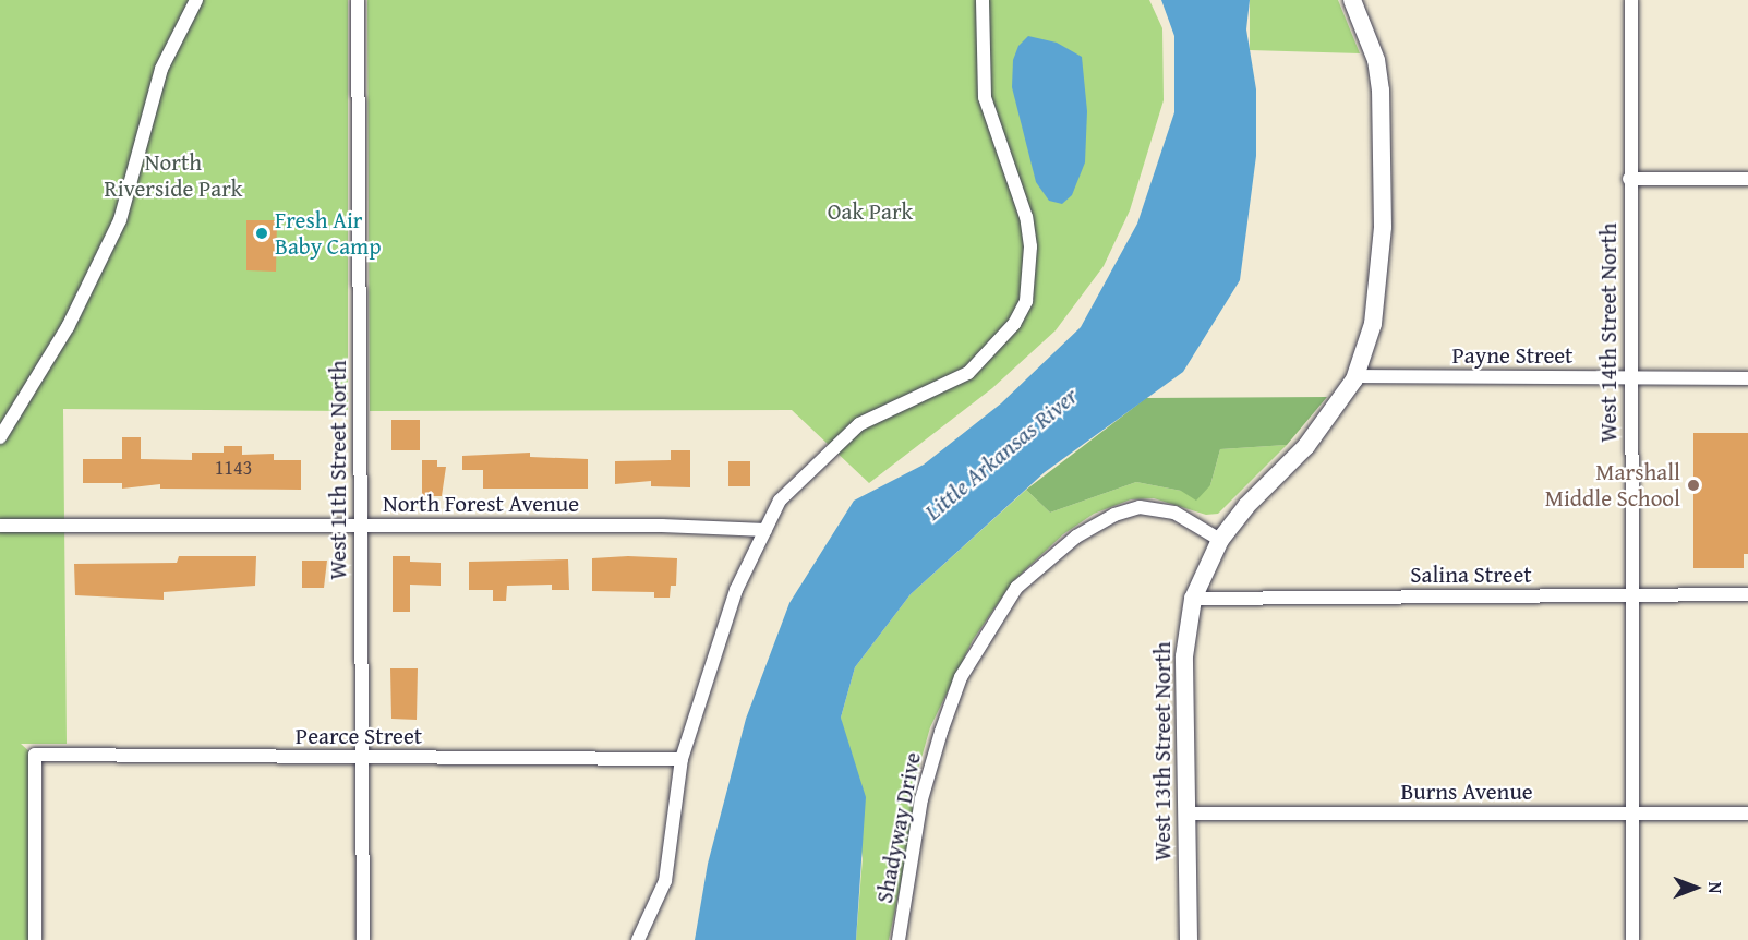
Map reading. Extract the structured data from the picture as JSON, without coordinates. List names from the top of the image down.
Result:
{
  "streets": {
    "street": [
      "West 14th Street North",
      "Payne Street",
      "West 11th Street North",
      "North Forest Avenue",
      "Salina Street",
      "Pearce Street",
      "West 13th Street North",
      "Burns Avenue",
      "Shadyway Drive"
    ]
  },
  "crossings": [
    ["West 14th Street North", "Payne Street"],
    ["West 14th Street North", "Salina Street"],
    ["West 14th Street North", "Burns Avenue"],
    ["Payne Street", "West 13th Street North"],
    ["West 11th Street North", "North Forest Avenue"],
    ["West 11th Street North", "Pearce Street"],
    ["Salina Street", "West 13th Street North"],
    ["West 13th Street North", "Burns Avenue"],
    ["West 13th Street North", "Shadyway Drive"]
  ],
  "water": ["Little Arkansas River"],
  "parks": ["North Riverside Park", "Oak Park"],
  "places": ["Fresh Air Baby Camp", "Marshall Middle School"],
  "house_numbers": ["1143"],
  "north": "right"
}
